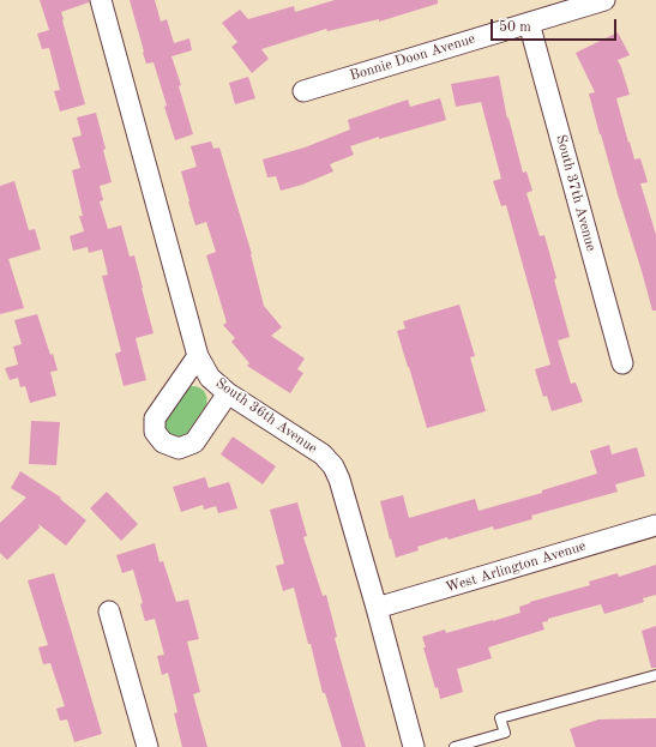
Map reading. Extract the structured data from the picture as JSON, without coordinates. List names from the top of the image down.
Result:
{
  "streets": {
    "street": [
      "Bonnie Doon Avenue",
      "South 37th Avenue",
      "South 36th Avenue",
      "West Arlington Avenue"
    ]
  },
  "crossings": [
    ["Bonnie Doon Avenue", "South 37th Avenue"],
    ["South 36th Avenue", "West Arlington Avenue"]
  ],
  "scale_bar": "50 m"
}
